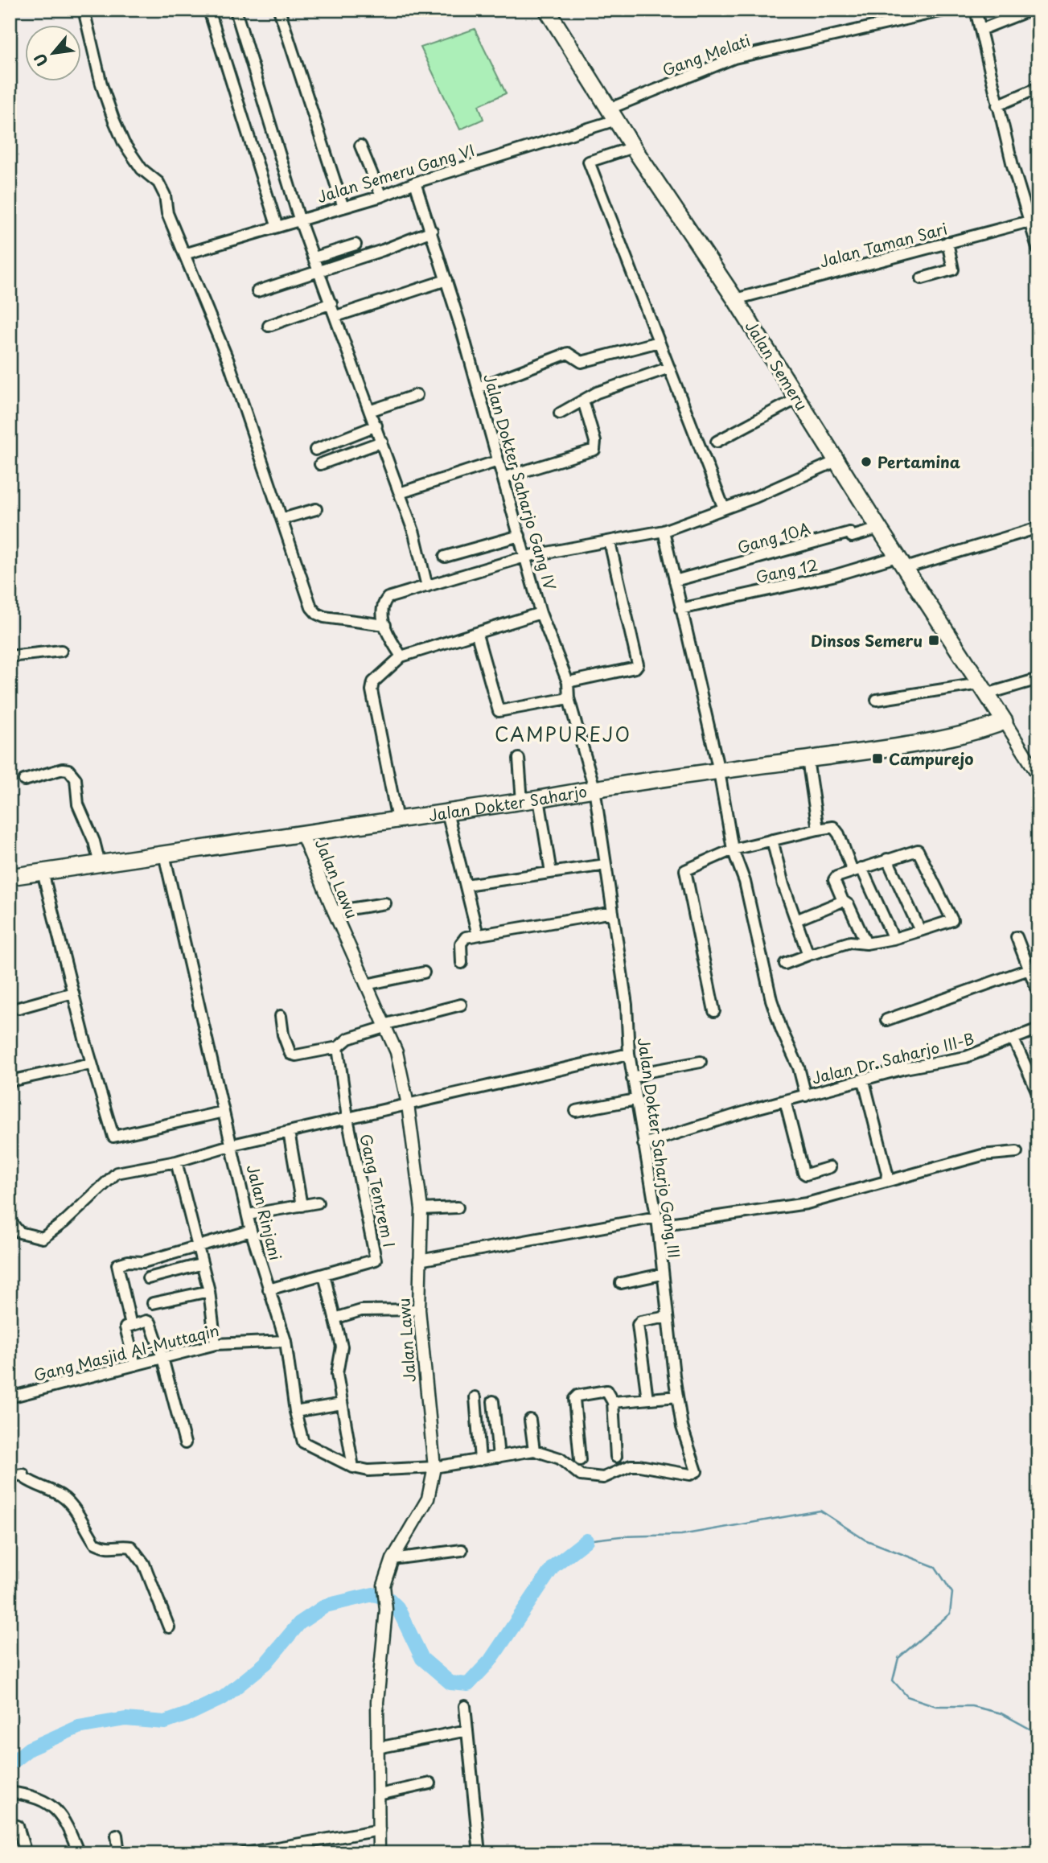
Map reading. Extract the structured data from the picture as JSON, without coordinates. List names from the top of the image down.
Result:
{
  "streets": {
    "highway": ["Jalan Semeru", "Jalan Dokter Saharjo"],
    "street": [
      "Gang Melati",
      "Jalan Semeru Gang VI",
      "Jalan Taman Sari",
      "Jalan Dokter Saharjo Gang IV",
      "Gang 10A",
      "Gang 12",
      "Jalan Lawu",
      "Jalan Dr. Saharjo III-B",
      "Jalan Dokter Saharjo Gang III",
      "Gang Tentrem I",
      "Jalan Rinjani",
      "Gang Masjid Al-Muttaqin"
    ]
  },
  "crossings": [
    ["Gang Melati", "Jalan Semeru Gang VI"],
    ["Gang Melati", "Jalan Semeru"],
    ["Jalan Semeru Gang VI", "Jalan Semeru"],
    ["Jalan Semeru Gang VI", "Jalan Dokter Saharjo Gang IV"],
    ["Jalan Taman Sari", "Jalan Semeru"],
    ["Jalan Semeru", "Gang 10A"],
    ["Jalan Semeru", "Gang 12"],
    ["Jalan Semeru", "Jalan Dokter Saharjo"],
    ["Jalan Dokter Saharjo Gang IV", "Jalan Dokter Saharjo"],
    ["Jalan Dokter Saharjo Gang IV", "Jalan Dokter Saharjo Gang III"],
    ["Jalan Dokter Saharjo", "Jalan Lawu"],
    ["Jalan Dokter Saharjo", "Jalan Dokter Saharjo Gang III"],
    ["Jalan Dokter Saharjo", "Jalan Rinjani"],
    ["Jalan Lawu", "Jalan Rinjani"],
    ["Jalan Dr. Saharjo III-B", "Jalan Dokter Saharjo Gang III"],
    ["Jalan Dokter Saharjo Gang III", "Jalan Rinjani"],
    ["Gang Tentrem I", "Jalan Rinjani"],
    ["Jalan Rinjani", "Gang Masjid Al-Muttaqin"]
  ],
  "districts": ["CAMPUREJO"],
  "places": {
    "other": ["Pertamina"],
    "transit": ["Dinsos Semeru", "Campurejo"]
  },
  "north": "bottom left"
}
